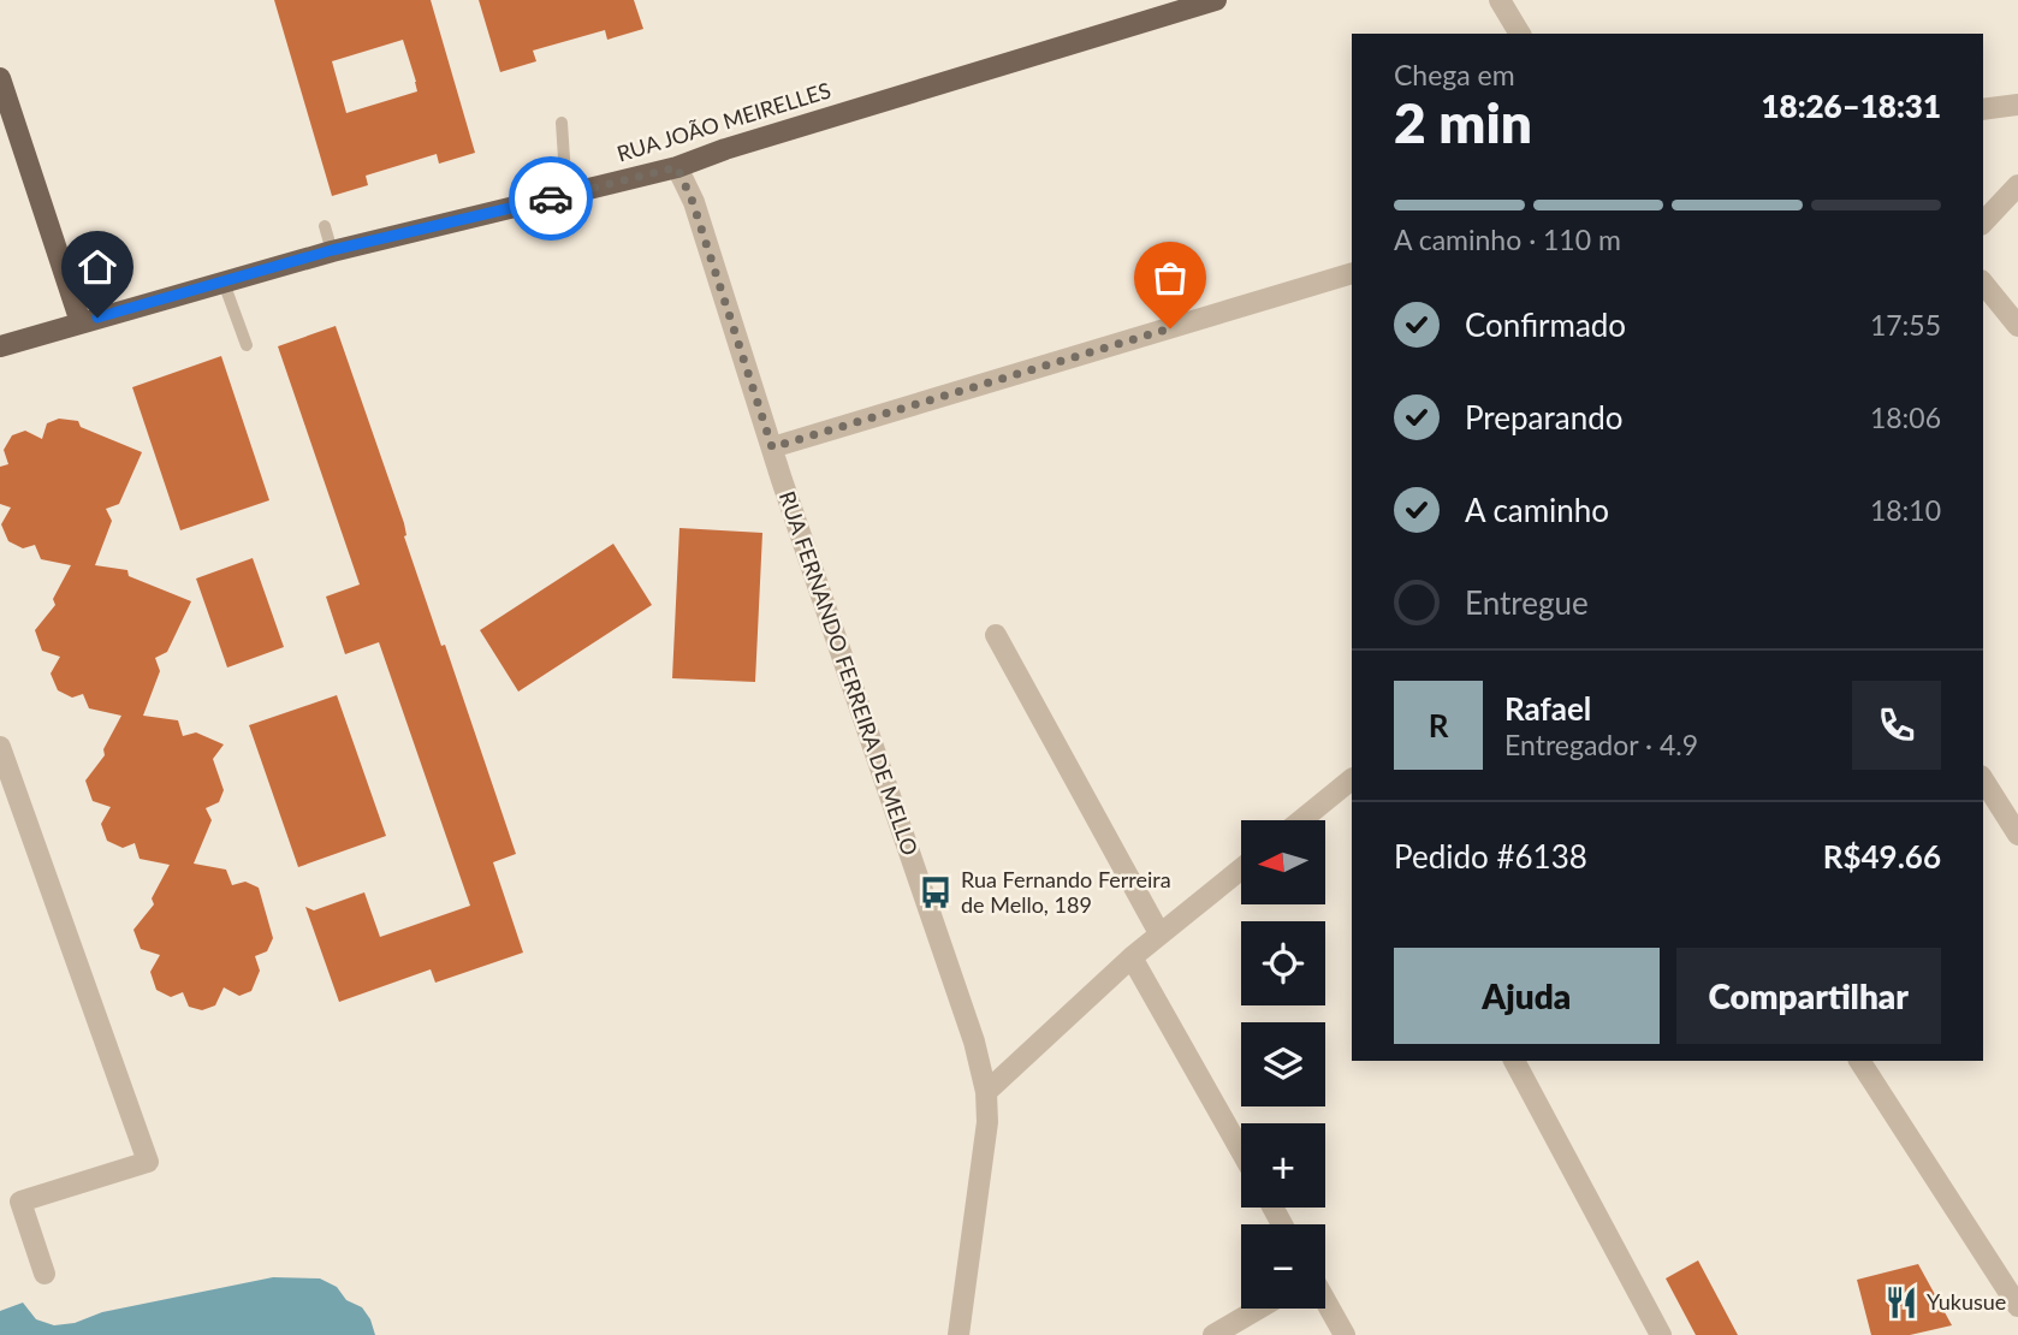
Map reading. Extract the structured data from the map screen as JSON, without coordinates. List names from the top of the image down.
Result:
{
  "streets": {
    "main road": ["RUA JOÃO MEIRELLES"],
    "street": ["RUA FERNANDO FERREIRA DE MELLO"]
  },
  "crossings": [
    ["RUA JOÃO MEIRELLES", "RUA FERNANDO FERREIRA DE MELLO"]
  ],
  "places": {
    "bus stop": ["Rua Fernando Ferreira de Mello, 189"],
    "restaurant": ["Yukusue"]
  },
  "north": "left",
  "page": {
    "heading": ["2 min", "Chega em", "18:26–18:31"],
    "panel": [
      "Rafael",
      "Entregador · 4.9",
      "Pedido #6138",
      "R$49.66"
    ],
    "bar": "A caminho · 110 m",
    "list": [
      ["Confirmado", "17:55"],
      ["Preparando", "18:06"],
      ["A caminho", "18:10"],
      "Entregue"
    ],
    "round": "R",
    "map_buttons": ["+", "−"],
    "buttons": ["Ajuda", "Compartilhar"]
  }
}
